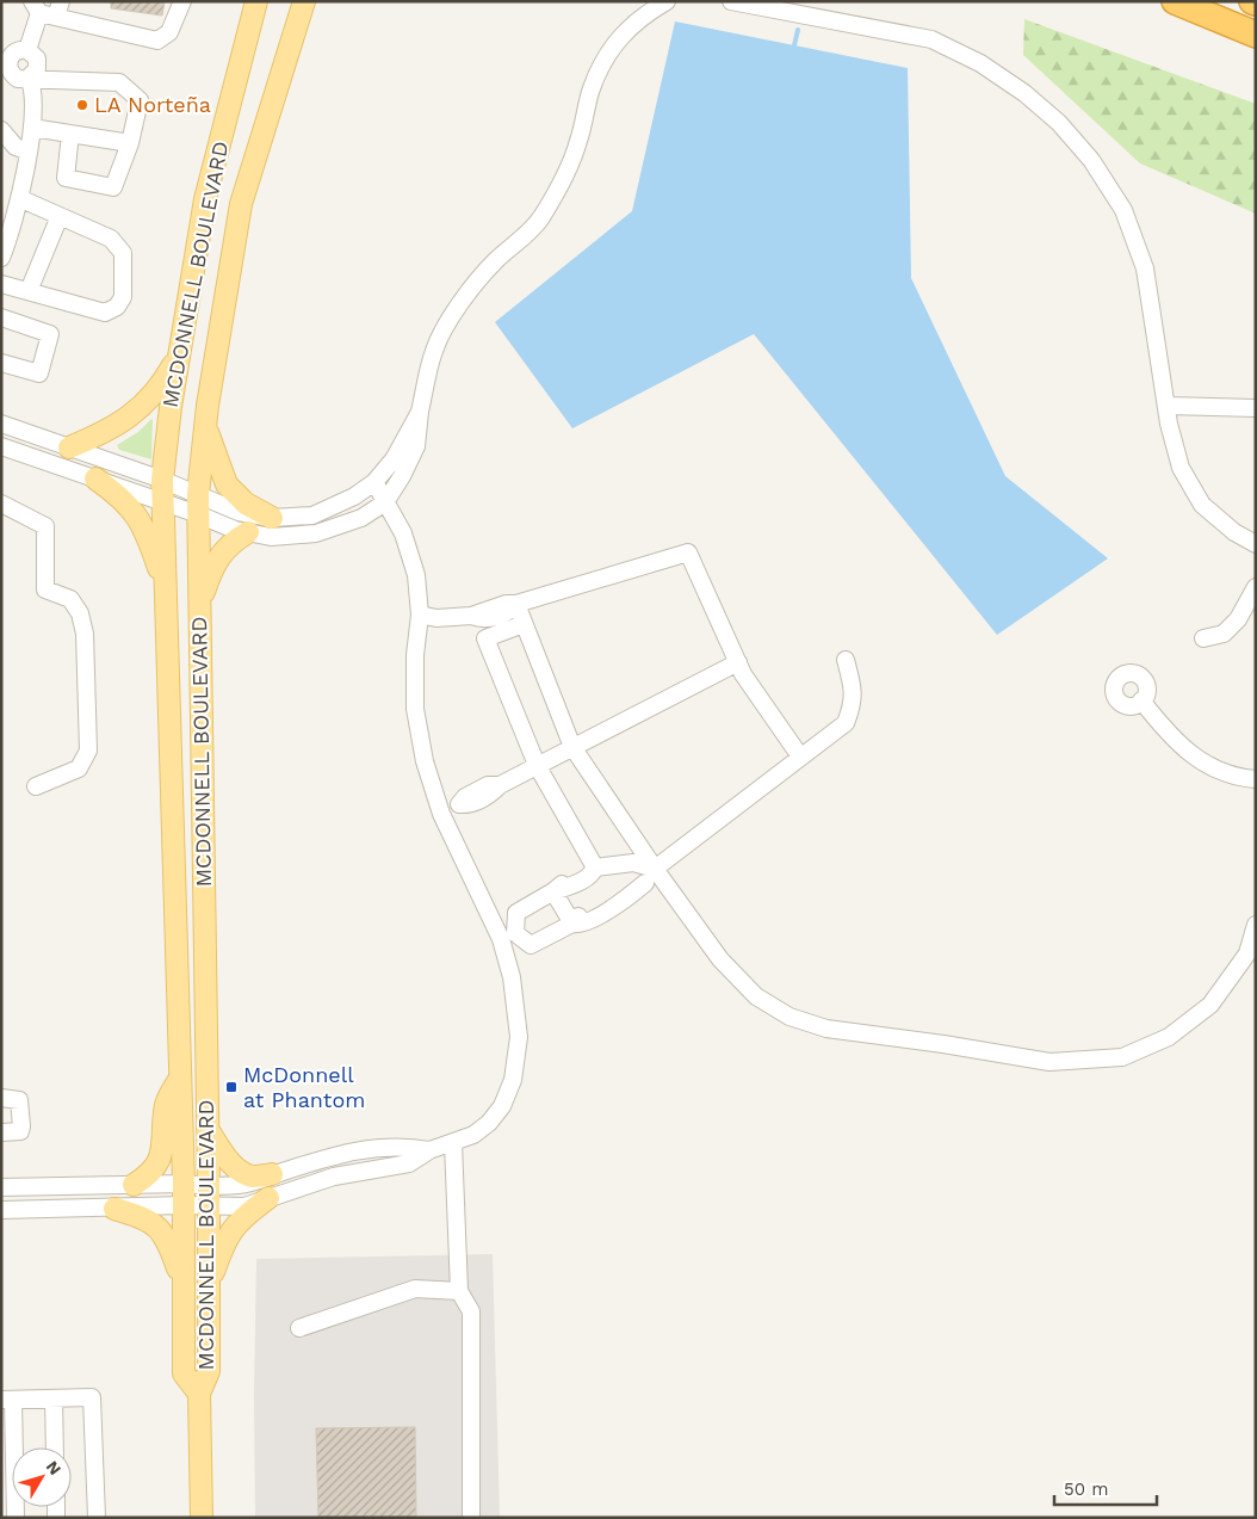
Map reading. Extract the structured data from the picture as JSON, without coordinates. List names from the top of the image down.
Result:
{
  "streets": {
    "main road": ["MCDONNELL BOULEVARD"]
  },
  "places": {
    "other": ["LA Norteña"],
    "transit": ["McDonnell at Phantom"]
  },
  "scale_bar": "50 m",
  "north": "top right"
}
